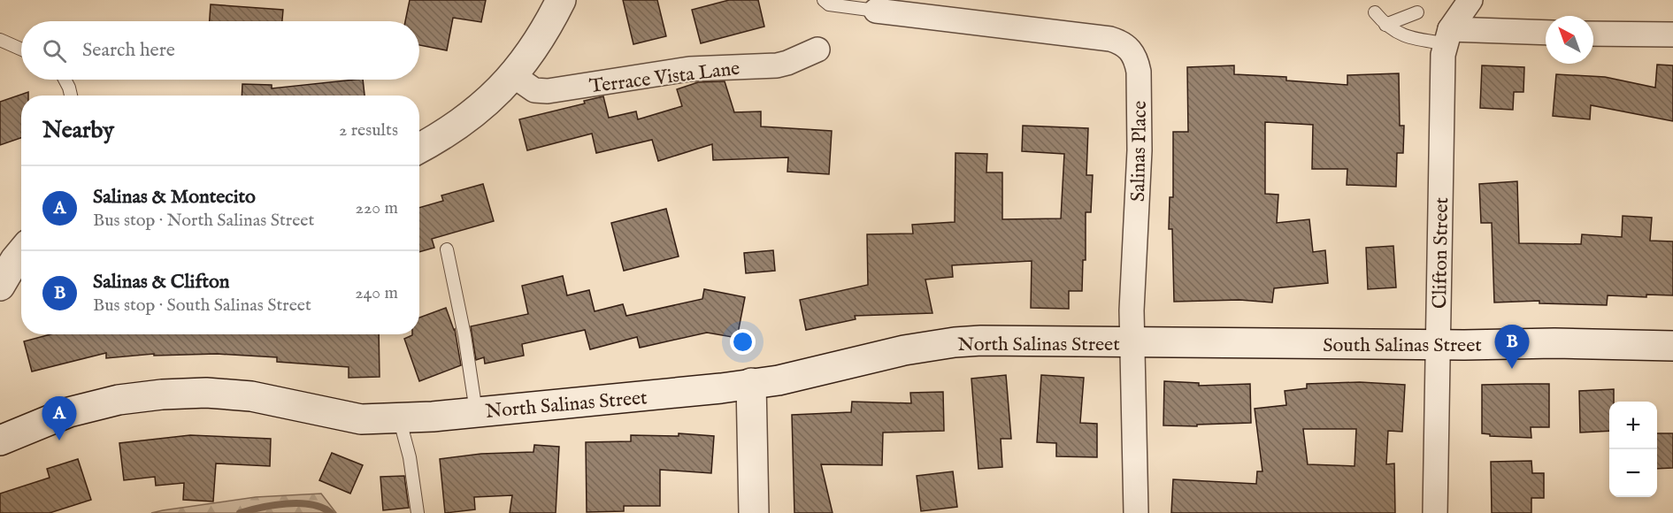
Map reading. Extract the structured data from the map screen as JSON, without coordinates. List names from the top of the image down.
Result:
{
  "streets": {
    "main road": ["North Salinas Street", "South Salinas Street"],
    "street": ["Terrace Vista Lane", "Salinas Place", "Clifton Street"]
  },
  "crossings": [
    ["Salinas Place", "North Salinas Street"],
    ["Salinas Place", "South Salinas Street"],
    ["Clifton Street", "South Salinas Street"],
    ["North Salinas Street", "South Salinas Street"]
  ],
  "north": "top left",
  "page": {
    "search": "Search here",
    "heading": ["Nearby", "2 results"],
    "list": [
      {
        "mark": "A",
        "name": "Salinas & Montecito",
        "note": "Bus stop · North Salinas Street",
        "value": "220 m"
      },
      {
        "mark": "B",
        "name": "Salinas & Clifton",
        "note": "Bus stop · South Salinas Street",
        "value": "240 m"
      }
    ],
    "pins": ["B", "A"],
    "map_buttons": ["+", "−"]
  }
}
